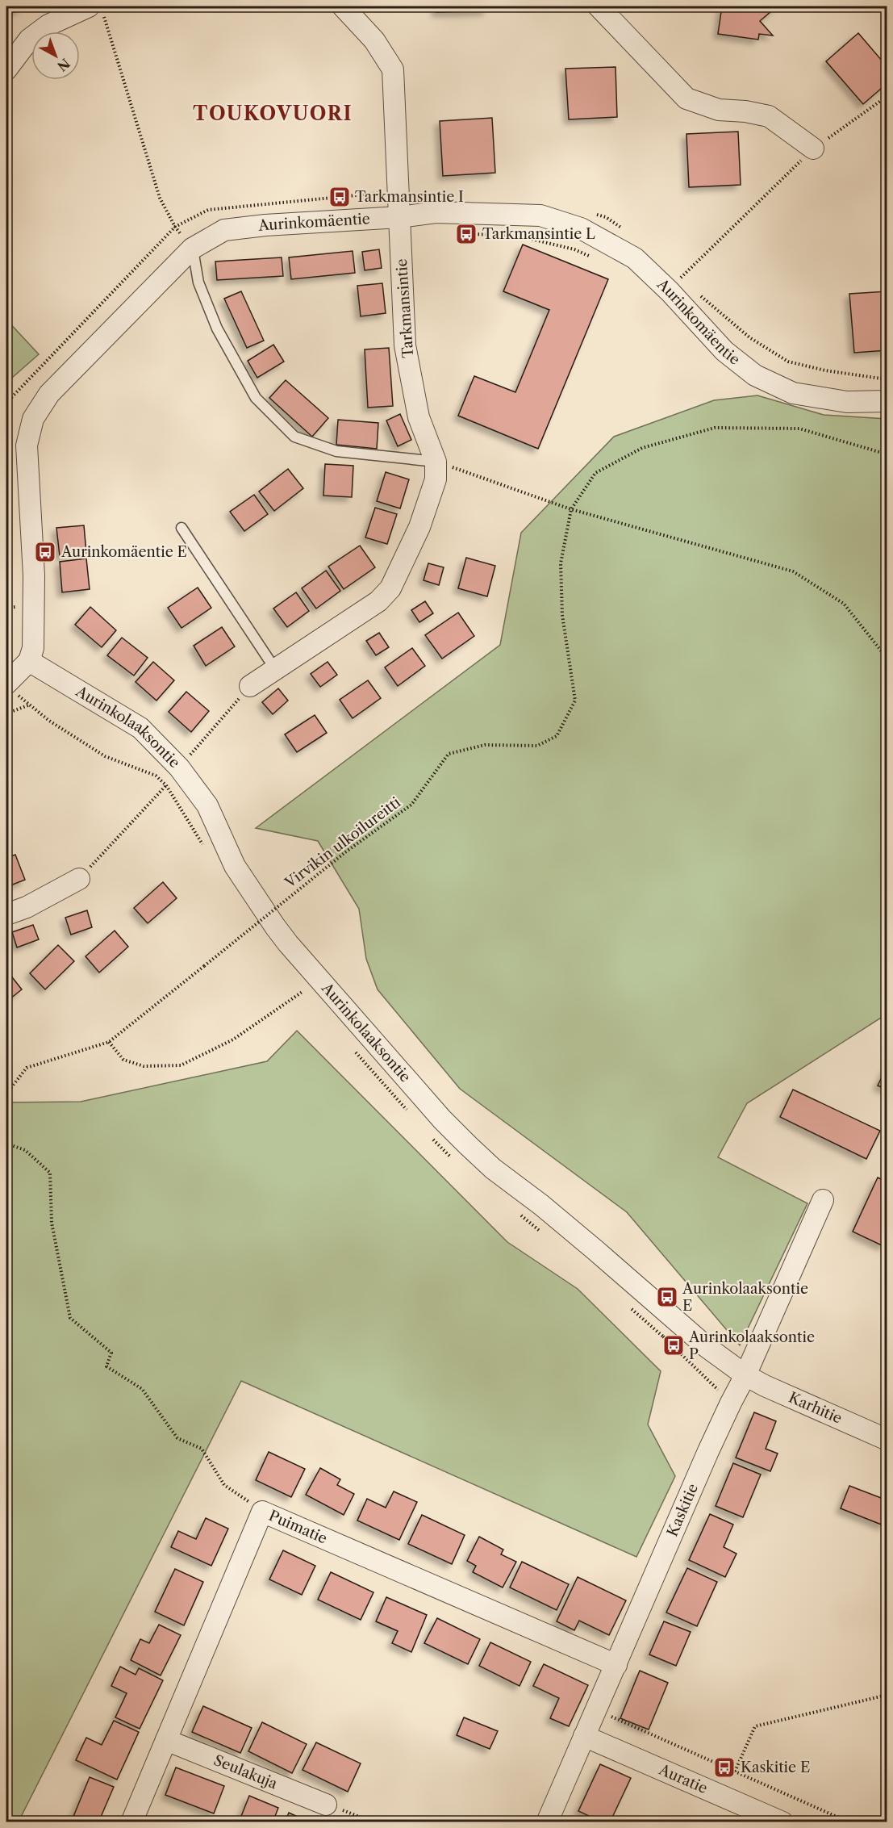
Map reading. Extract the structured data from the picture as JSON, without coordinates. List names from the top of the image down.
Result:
{
  "streets": {
    "street": [
      "Aurinkomäentie",
      "Tarkmansintie",
      "Aurinkolaaksontie",
      "Karhitie",
      "Kaskitie",
      "Puimatie",
      "Seulakuja",
      "Auratie"
    ],
    "path": ["Virvikin ulkoilureitti"]
  },
  "crossings": [
    ["Aurinkomäentie", "Tarkmansintie"],
    ["Aurinkomäentie", "Aurinkolaaksontie"],
    ["Aurinkolaaksontie", "Karhitie"],
    ["Aurinkolaaksontie", "Kaskitie"],
    ["Karhitie", "Kaskitie"],
    ["Kaskitie", "Puimatie"],
    ["Kaskitie", "Auratie"],
    ["Puimatie", "Seulakuja"]
  ],
  "districts": ["TOUKOVUORI"],
  "places": {
    "bus stop": [
      "Tarkmansintie I",
      "Tarkmansintie L",
      "Aurinkomäentie E",
      "Aurinkolaaksontie E",
      "Aurinkolaaksontie P",
      "Kaskitie E"
    ]
  },
  "north": "bottom right"
}
